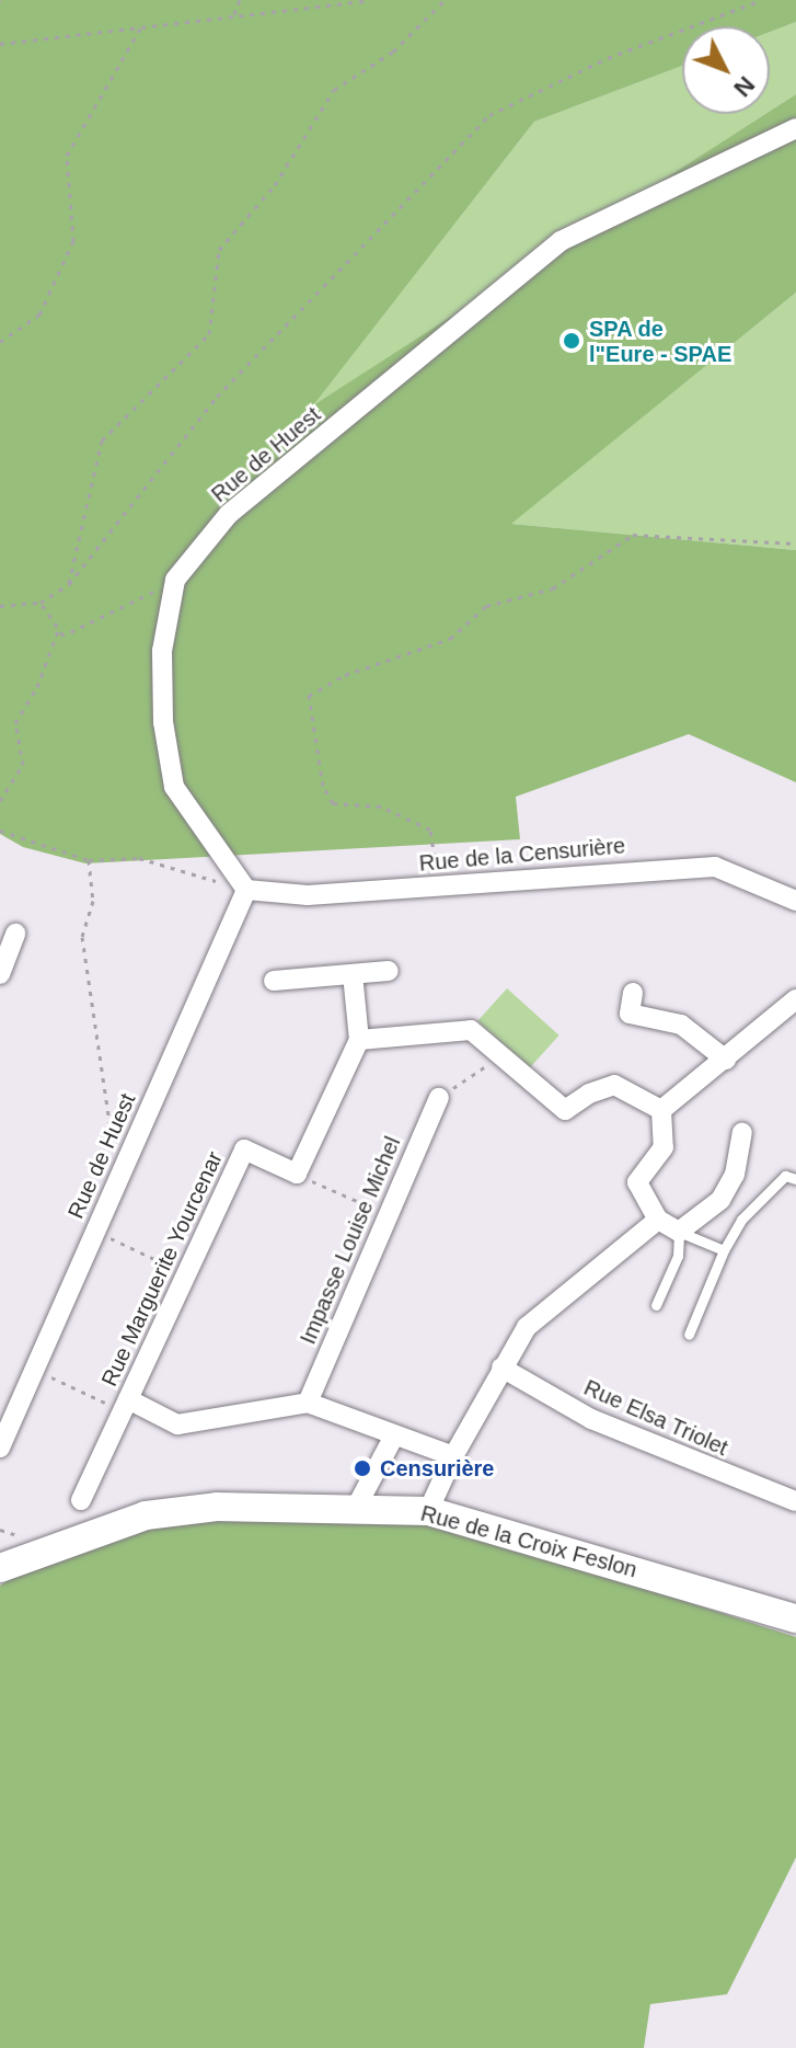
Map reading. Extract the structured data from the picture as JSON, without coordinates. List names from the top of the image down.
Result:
{
  "streets": {
    "street": [
      "Rue de Huest",
      "Rue de la Censurière",
      "Impasse Louise Michel",
      "Rue Marguerite Yourcenar",
      "Rue Elsa Triolet",
      "Rue de la Croix Feslon"
    ]
  },
  "crossings": [
    ["Rue de Huest", "Rue de la Censurière"]
  ],
  "places": ["SPA de l\"Eure - SPAE", "Censurière"],
  "north": "bottom right"
}
